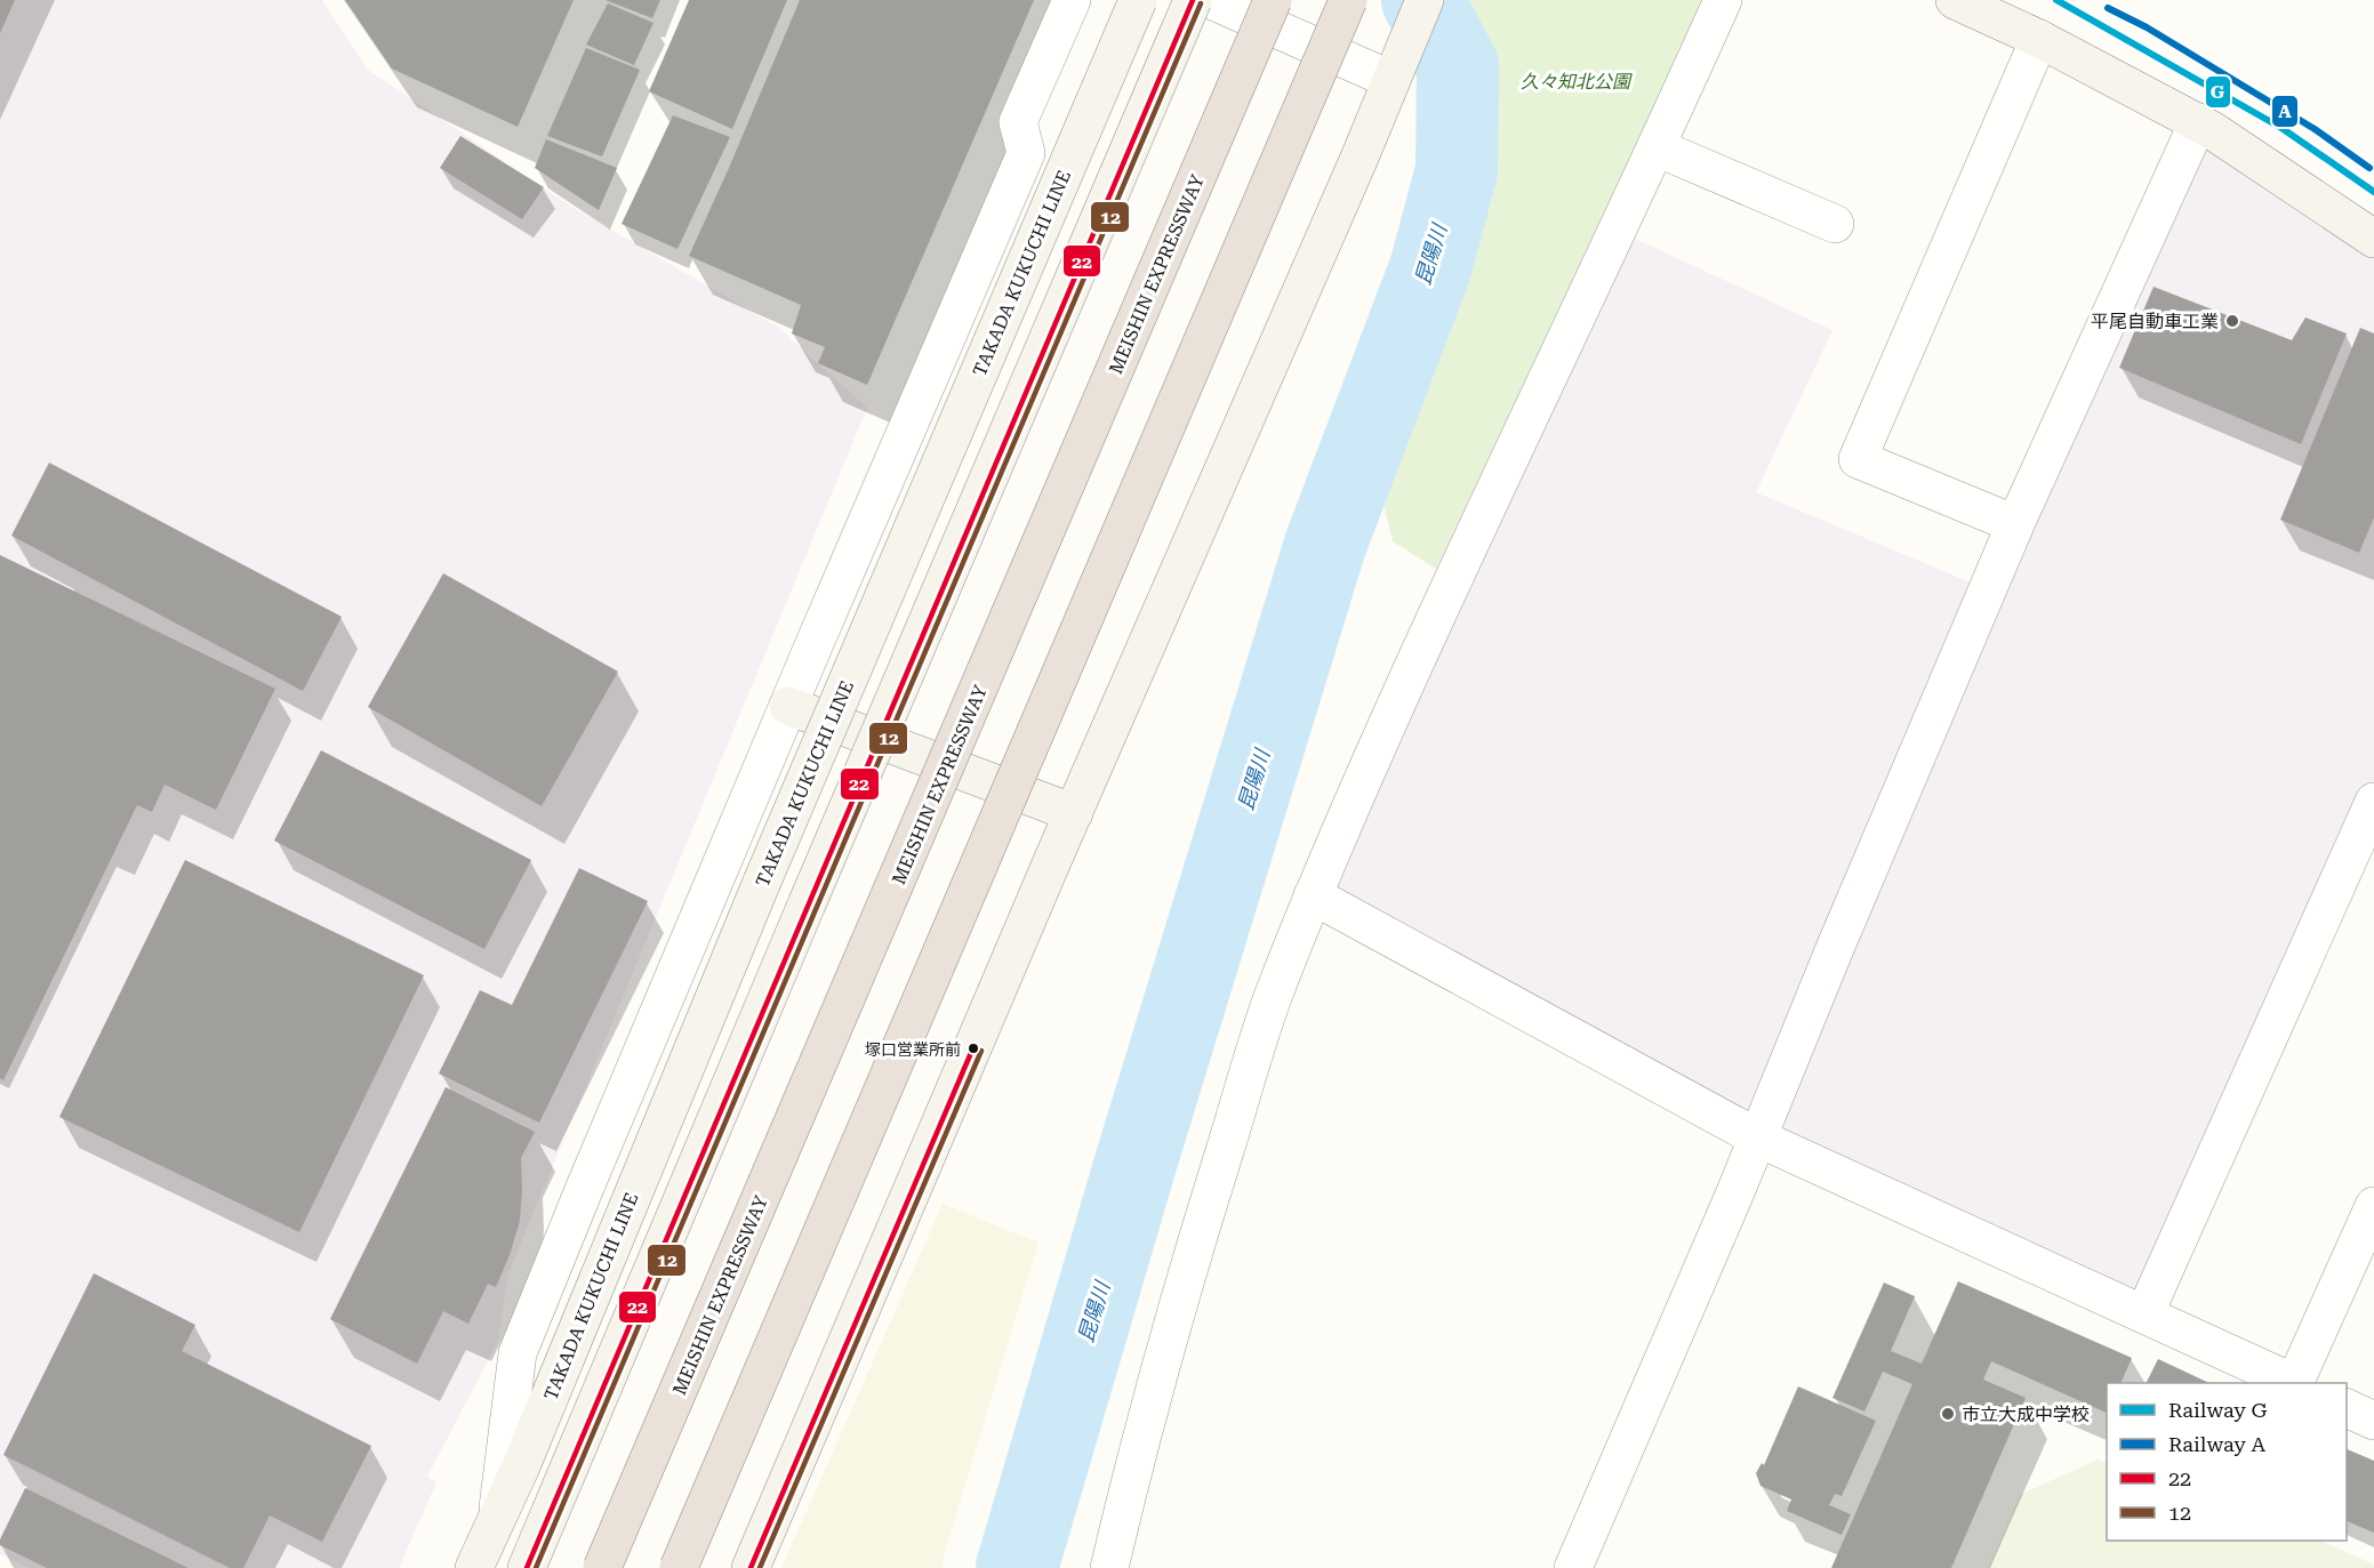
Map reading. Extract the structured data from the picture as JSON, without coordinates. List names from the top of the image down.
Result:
{
  "streets": {
    "highway": ["MEISHIN EXPRESSWAY"],
    "main road": ["TAKADA KUKUCHI LINE"]
  },
  "water": ["昆陽川"],
  "parks": ["久々知北公園"],
  "places": ["平尾自動車工業", "塚口営業所前", "市立大成中学校"],
  "lines": [
    "rail line G",
    "transit line 22",
    "transit line 12",
    "rail line A"
  ],
  "legend": [
    "Railway G",
    "Railway A",
    "22",
    "12"
  ]
}
